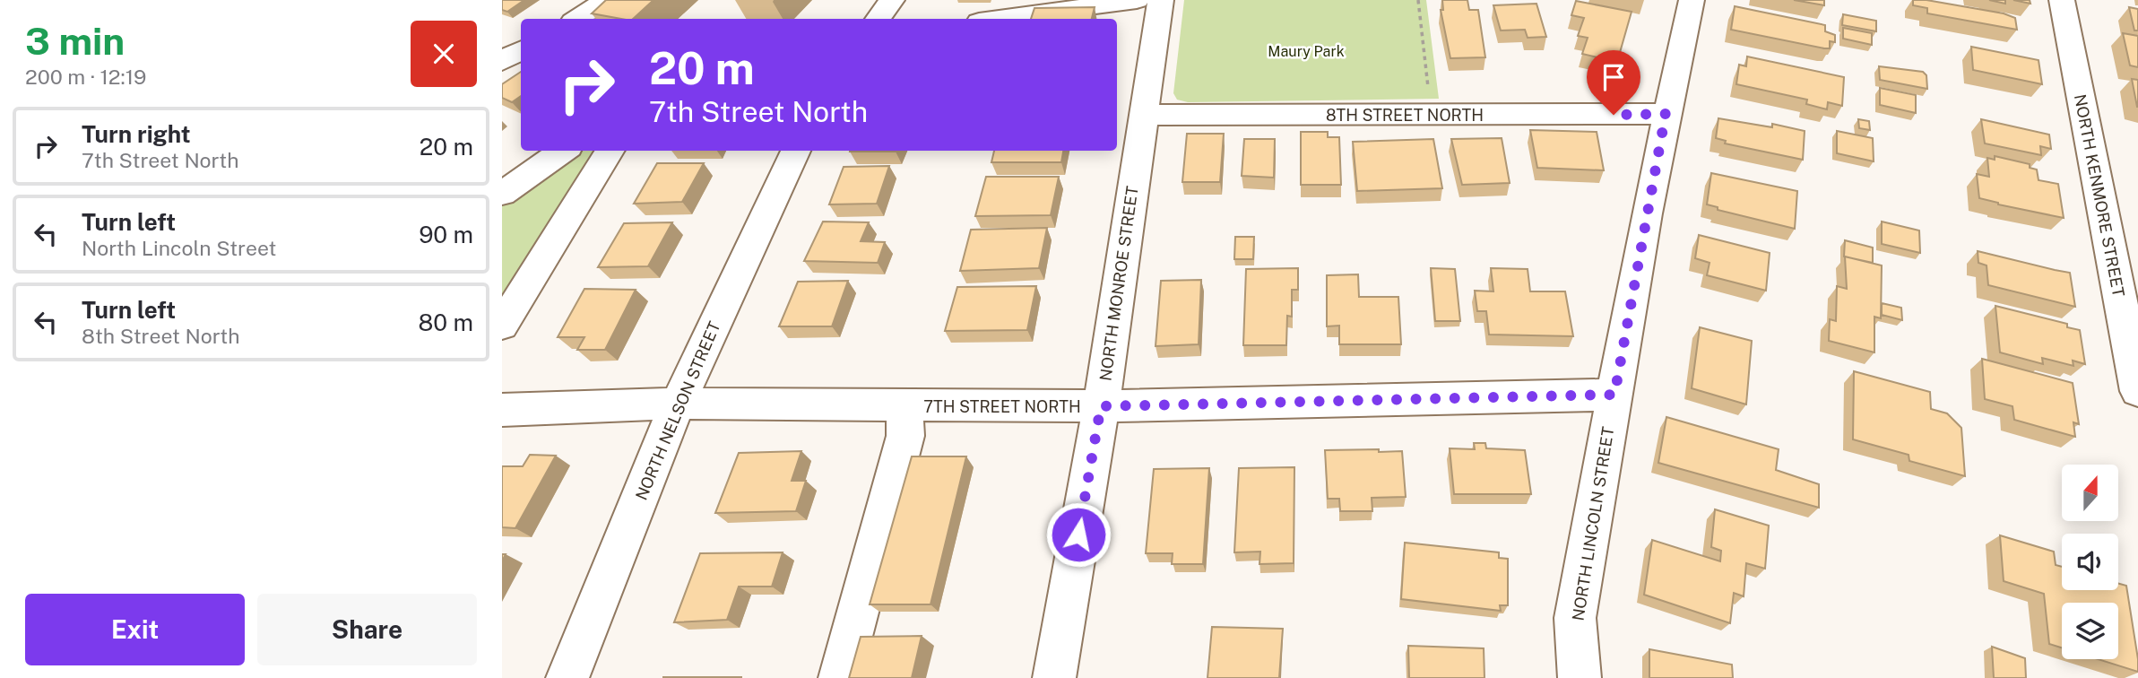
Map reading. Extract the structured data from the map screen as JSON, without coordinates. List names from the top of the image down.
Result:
{
  "streets": {
    "street": [
      "8TH STREET NORTH",
      "NORTH KENMORE STREET",
      "NORTH MONROE STREET",
      "7TH STREET NORTH",
      "NORTH NELSON STREET",
      "NORTH LINCOLN STREET"
    ]
  },
  "crossings": [
    ["8TH STREET NORTH", "NORTH MONROE STREET"],
    ["8TH STREET NORTH", "NORTH LINCOLN STREET"],
    ["NORTH MONROE STREET", "7TH STREET NORTH"],
    ["7TH STREET NORTH", "NORTH NELSON STREET"],
    ["7TH STREET NORTH", "NORTH LINCOLN STREET"]
  ],
  "parks": ["Maury Park"],
  "north": "top",
  "page": {
    "heading": ["3 min", "200 m · 12:19"],
    "turn": ["20 m", "7th Street North"],
    "list": [
      {
        "name": "Turn right",
        "note": "7th Street North",
        "value": "20 m"
      },
      {
        "name": "Turn left",
        "note": "North Lincoln Street",
        "value": "90 m"
      },
      {
        "name": "Turn left",
        "note": "8th Street North",
        "value": "80 m"
      }
    ],
    "buttons": ["Exit", "Share"]
  }
}
